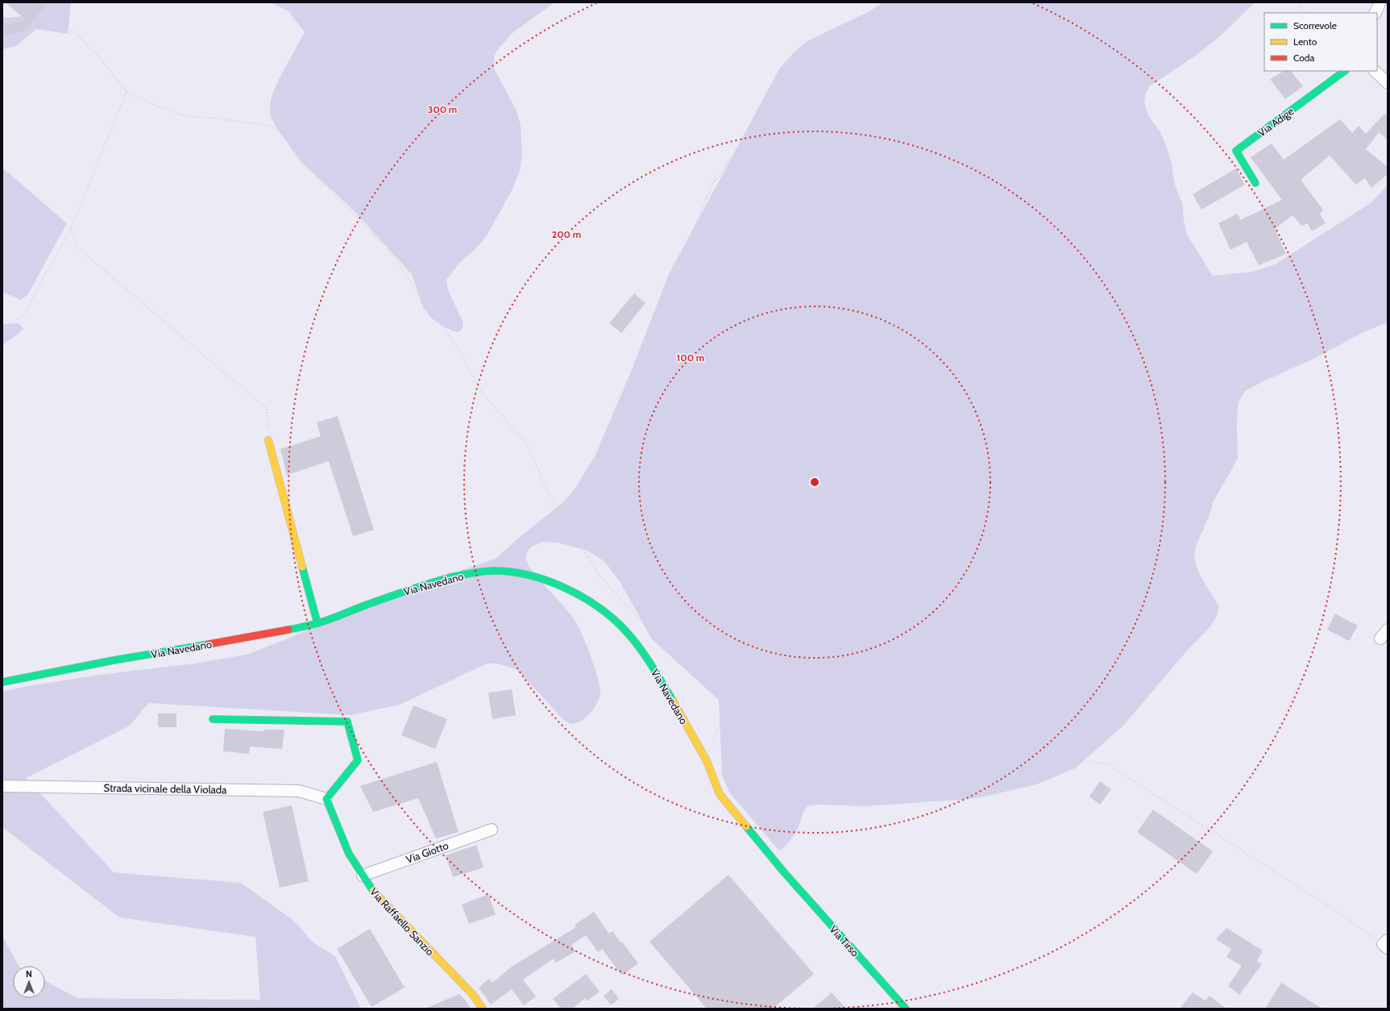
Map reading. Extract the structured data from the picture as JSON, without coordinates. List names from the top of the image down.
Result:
{
  "streets": {
    "street": [
      "Via Adige",
      "Via Navedano",
      "Strada vicinale della Violada",
      "Via Giotto",
      "Via Raffaello Sanzio",
      "Via Tirso"
    ]
  },
  "crossings": [
    ["Via Navedano", "Via Tirso"],
    ["Strada vicinale della Violada", "Via Raffaello Sanzio"],
    ["Via Giotto", "Via Raffaello Sanzio"]
  ],
  "legend": ["Scorrevole", "Lento", "Coda"],
  "north": "top",
  "rings": ["300 m", "200 m", "100 m"]
}
